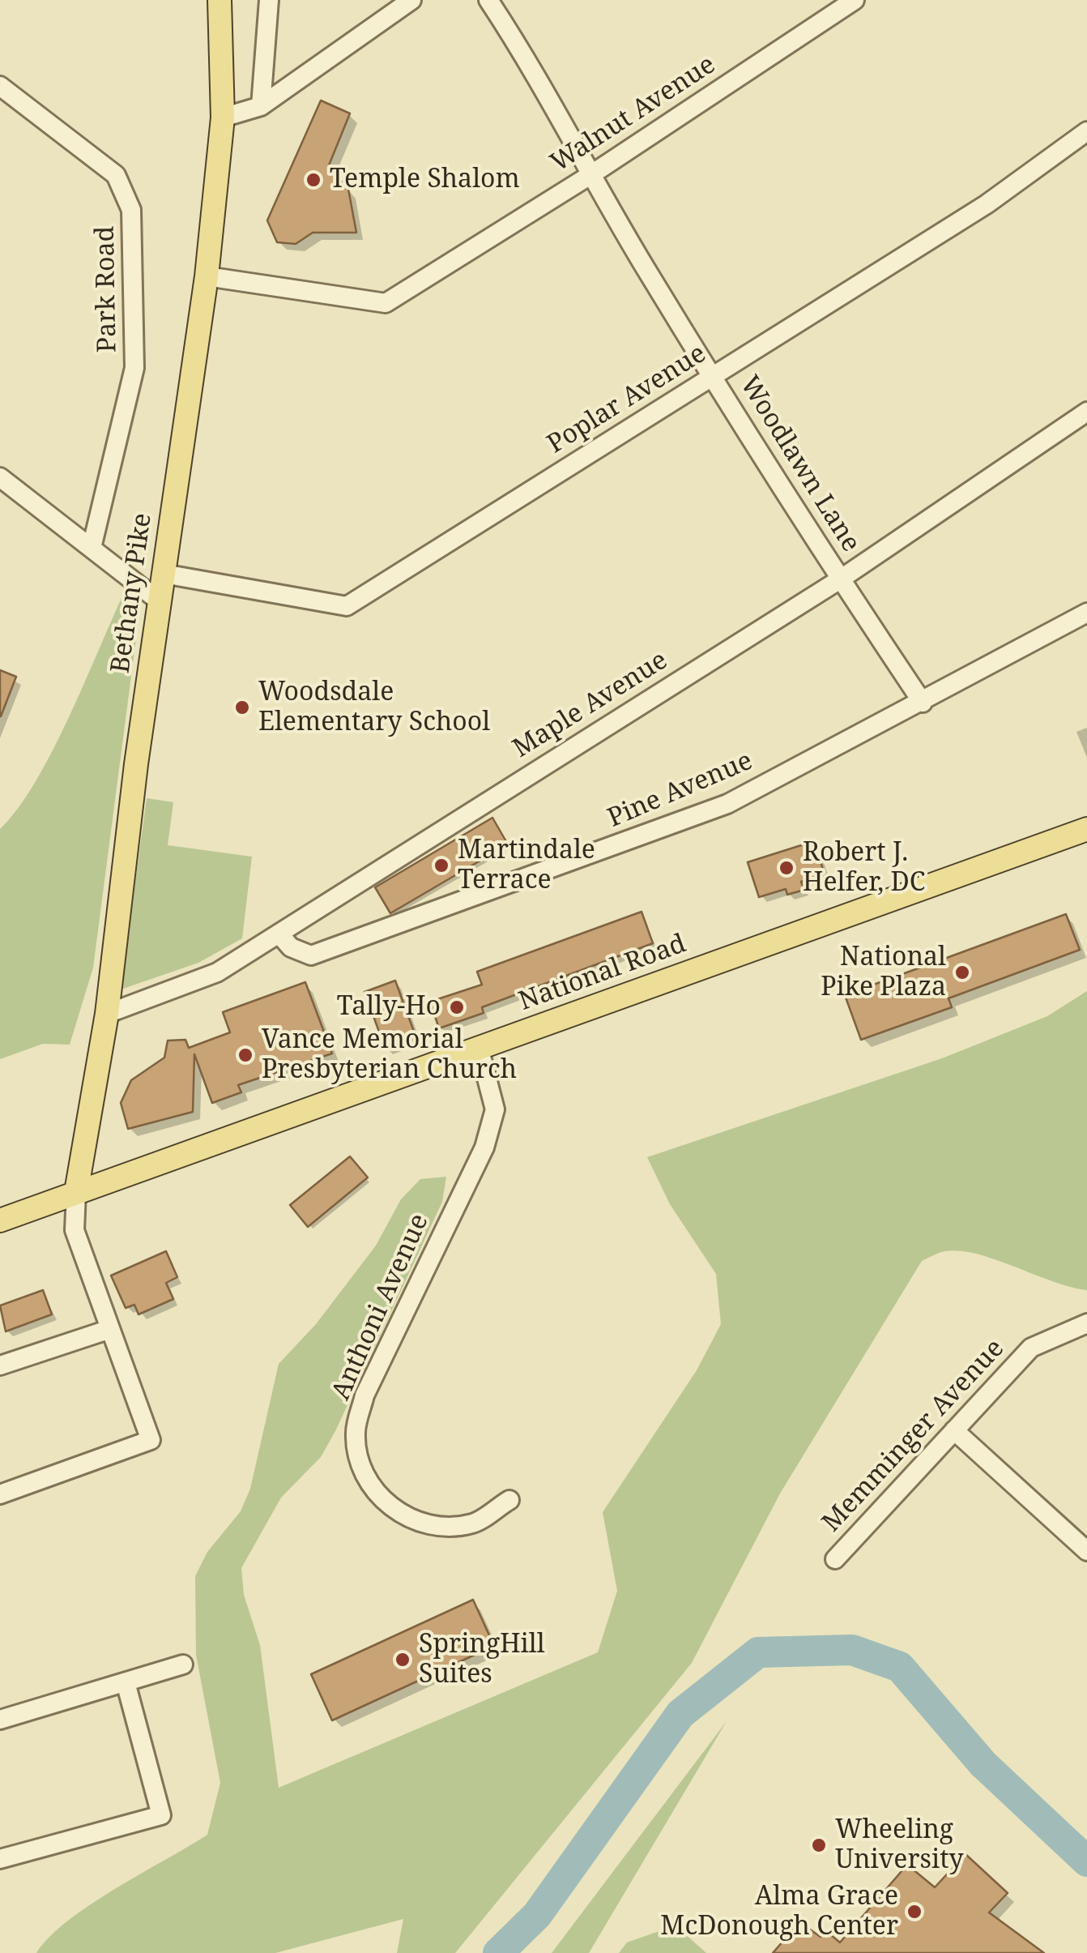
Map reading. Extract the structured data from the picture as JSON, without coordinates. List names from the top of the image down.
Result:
{
  "streets": {
    "main road": ["Bethany Pike", "National Road"],
    "street": [
      "Walnut Avenue",
      "Park Road",
      "Poplar Avenue",
      "Woodlawn Lane",
      "Maple Avenue",
      "Pine Avenue",
      "Anthoni Avenue",
      "Memminger Avenue"
    ]
  },
  "crossings": [
    ["Walnut Avenue", "Woodlawn Lane"],
    ["Walnut Avenue", "Bethany Pike"],
    ["Poplar Avenue", "Woodlawn Lane"],
    ["Poplar Avenue", "Bethany Pike"],
    ["Woodlawn Lane", "Maple Avenue"],
    ["Woodlawn Lane", "Pine Avenue"],
    ["Bethany Pike", "Maple Avenue"],
    ["Bethany Pike", "National Road"],
    ["Maple Avenue", "Pine Avenue"],
    ["National Road", "Anthoni Avenue"]
  ],
  "places": [
    "Temple Shalom",
    "Woodsdale Elementary School",
    "Martindale Terrace",
    "Robert J. Helfer, DC",
    "National Pike Plaza",
    "Tally-Ho",
    "Vance Memorial Presbyterian Church",
    "SpringHill Suites",
    "Wheeling University",
    "Alma Grace McDonough Center"
  ]
}
